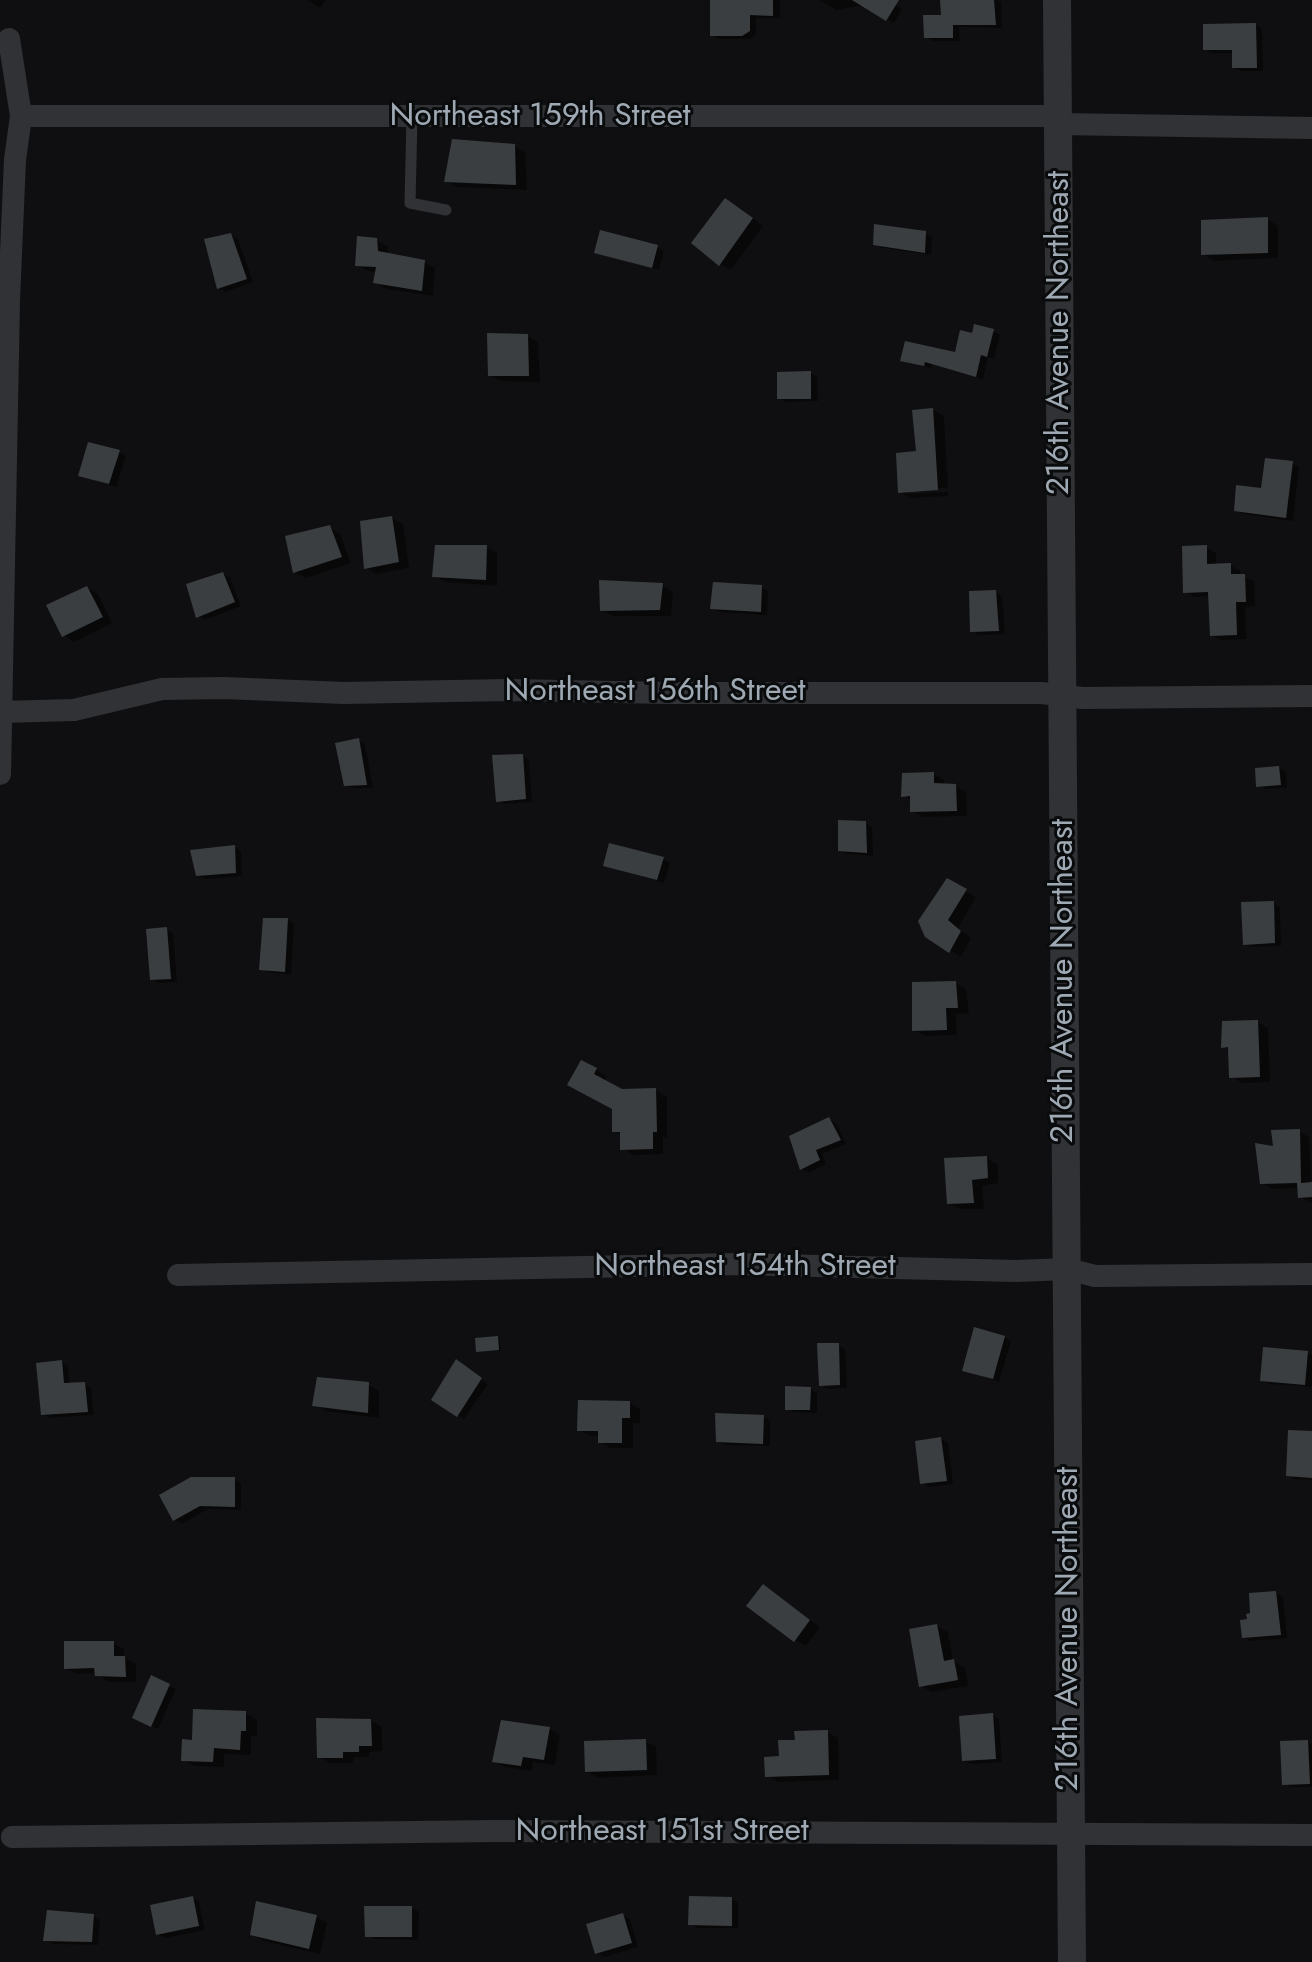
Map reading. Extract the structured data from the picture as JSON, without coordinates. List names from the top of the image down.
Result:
{
  "streets": {
    "street": [
      "Northeast 159th Street",
      "216th Avenue Northeast",
      "Northeast 156th Street",
      "Northeast 154th Street",
      "Northeast 151st Street"
    ]
  },
  "crossings": [
    ["Northeast 159th Street", "216th Avenue Northeast"],
    ["216th Avenue Northeast", "Northeast 156th Street"],
    ["216th Avenue Northeast", "Northeast 154th Street"],
    ["216th Avenue Northeast", "Northeast 151st Street"]
  ]
}
